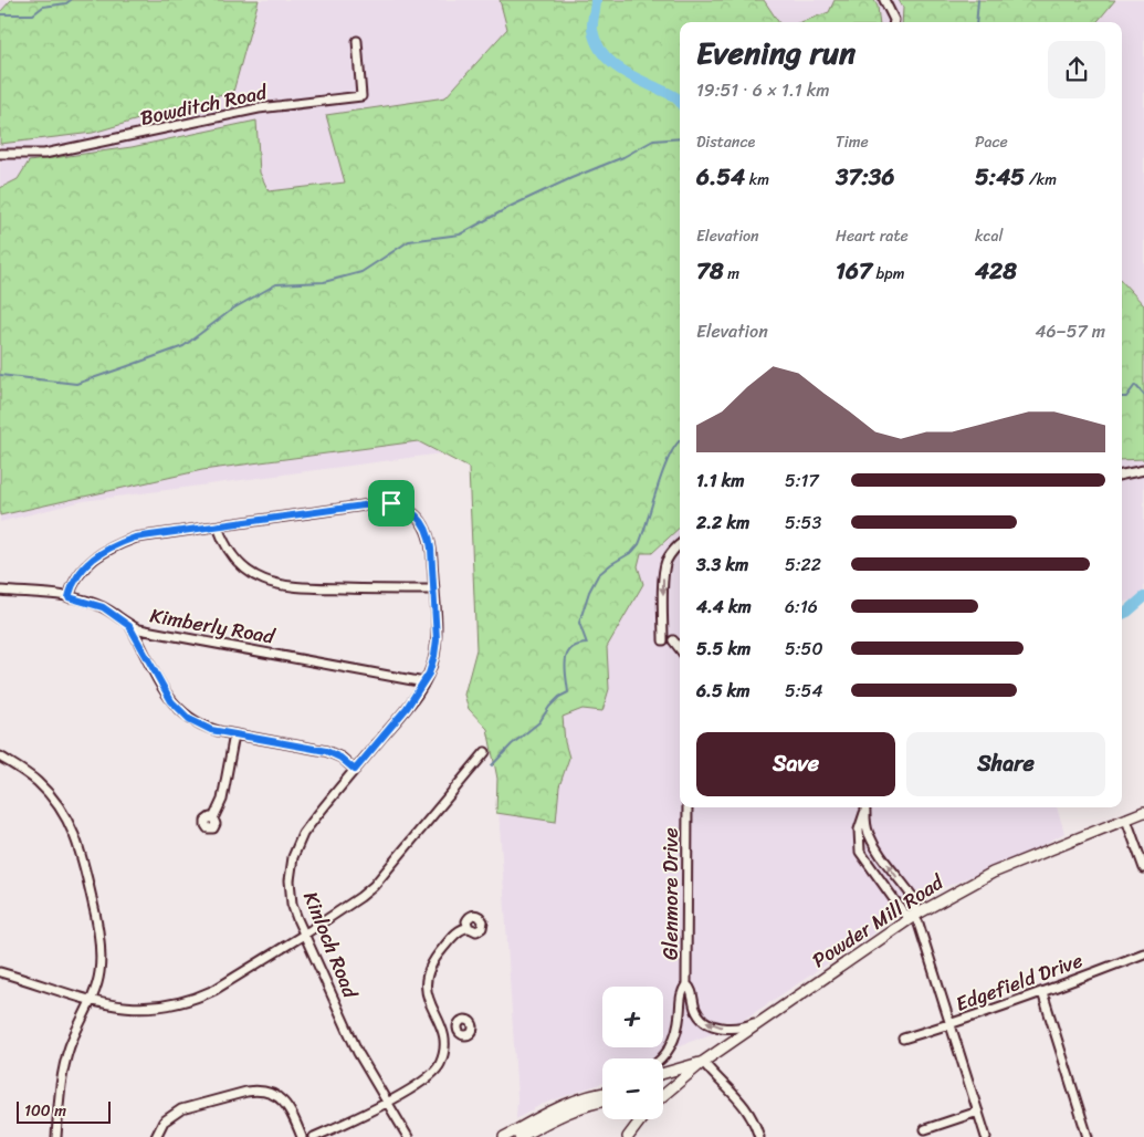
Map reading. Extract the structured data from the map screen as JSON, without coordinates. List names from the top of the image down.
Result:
{
  "streets": {
    "main road": ["Powder Mill Road"],
    "street": [
      "Bowditch Road",
      "Kimberly Road",
      "Glenmore Drive",
      "Kinloch Road",
      "Edgefield Drive"
    ]
  },
  "crossings": [
    ["Kimberly Road", "Kinloch Road"]
  ],
  "scale_bar": "100 m",
  "page": {
    "heading": ["Evening run", "19:51 · 6 × 1.1 km"],
    "stats": [
      ["Distance", "6.54 km"],
      ["Time", "37:36"],
      ["Pace", "5:45 /km"],
      ["Elevation", "78 m"],
      ["Heart rate", "167 bpm"],
      ["kcal", "428"]
    ],
    "chart": ["Elevation", "46–57 m"],
    "list": [
      {
        "name": "1.1 km",
        "note": "5:17"
      },
      {
        "name": "2.2 km",
        "note": "5:53"
      },
      {
        "name": "3.3 km",
        "note": "5:22"
      },
      {
        "name": "4.4 km",
        "note": "6:16"
      },
      {
        "name": "5.5 km",
        "note": "5:50"
      },
      {
        "name": "6.5 km",
        "note": "5:54"
      }
    ],
    "buttons": ["Save", "Share"],
    "map_buttons": ["+", "−"],
    "scale": "100 m"
  }
}
